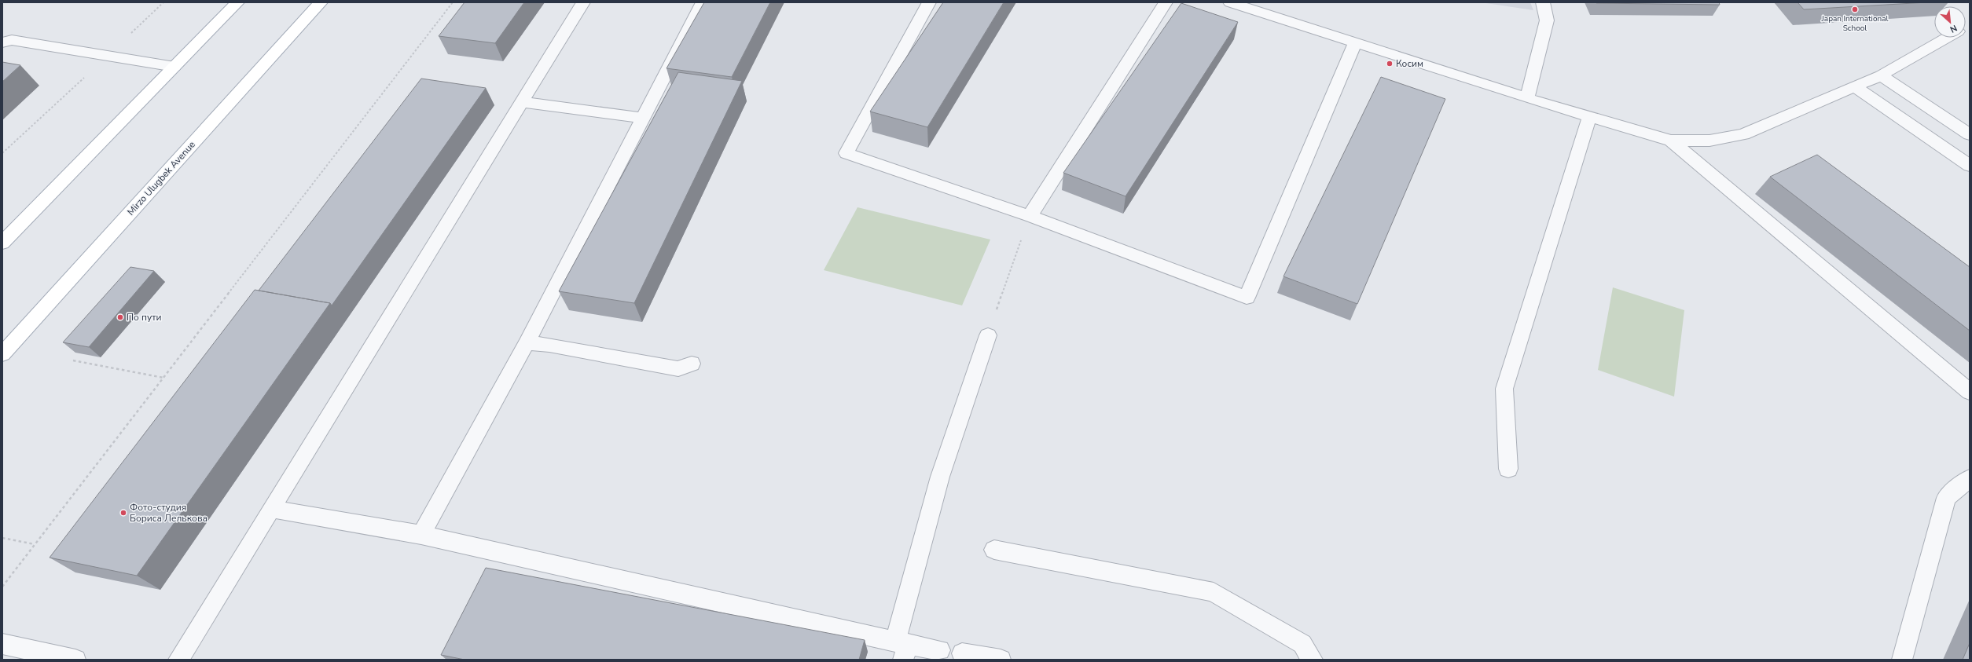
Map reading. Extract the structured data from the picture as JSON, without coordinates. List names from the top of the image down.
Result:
{
  "streets": {
    "main road": ["Mirzo Ulugbek Avenue"]
  },
  "places": [
    "Japan International School",
    "Косим",
    "По пути",
    "Фото-студия Бориса Лелькова"
  ],
  "north": "bottom right"
}
